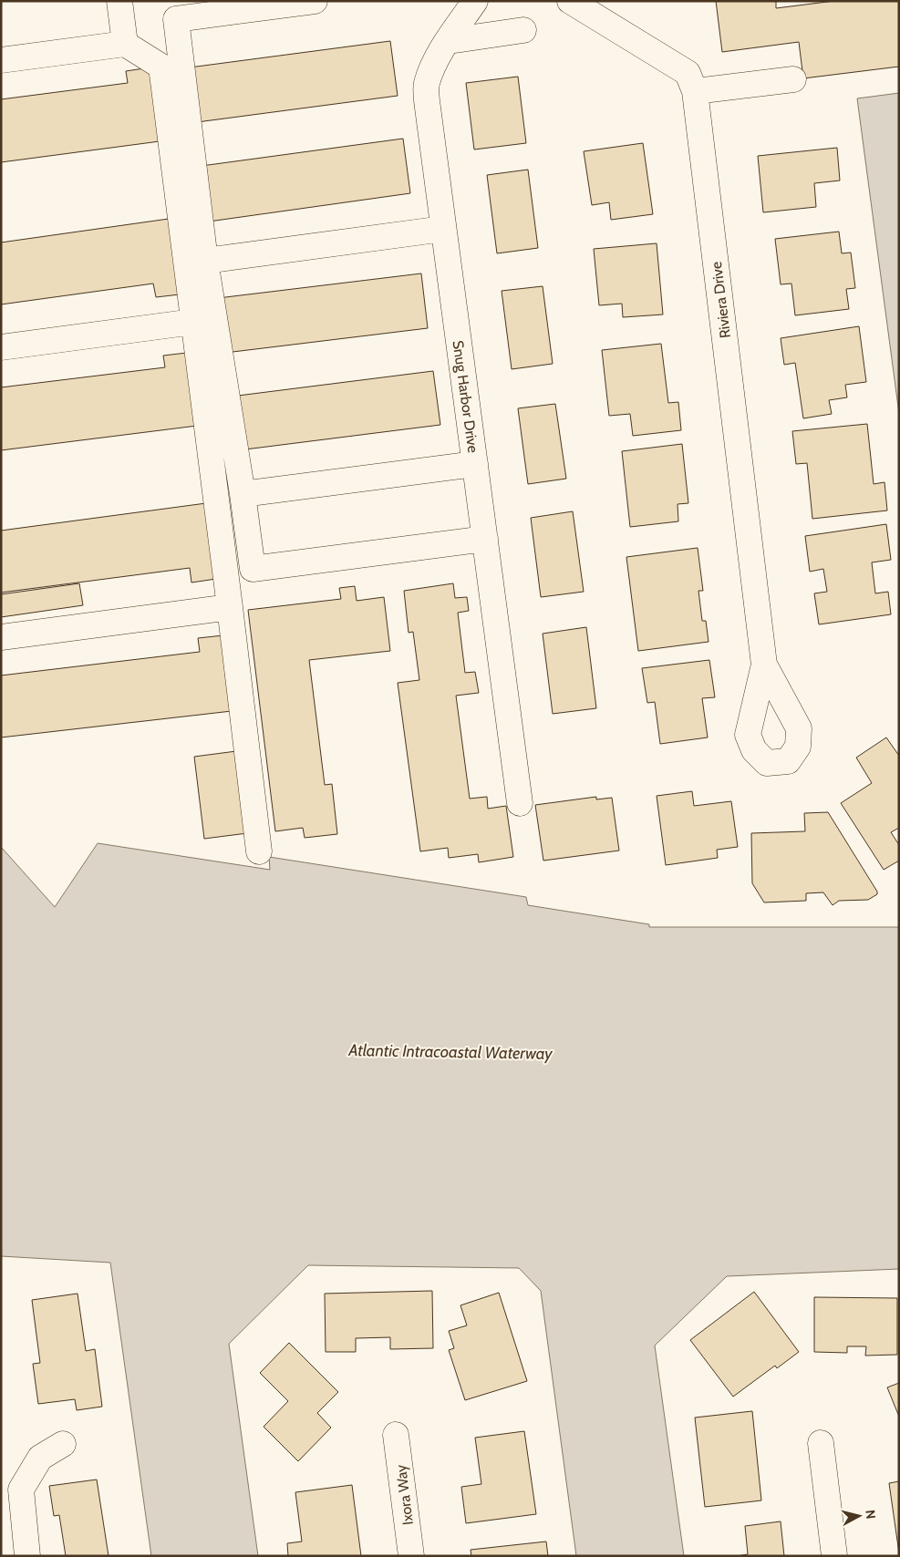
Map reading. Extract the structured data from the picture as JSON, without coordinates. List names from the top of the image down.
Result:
{
  "streets": {
    "street": ["Riviera Drive", "Snug Harbor Drive", "Ixora Way"]
  },
  "water": ["Atlantic Intracoastal Waterway"],
  "north": "right"
}
